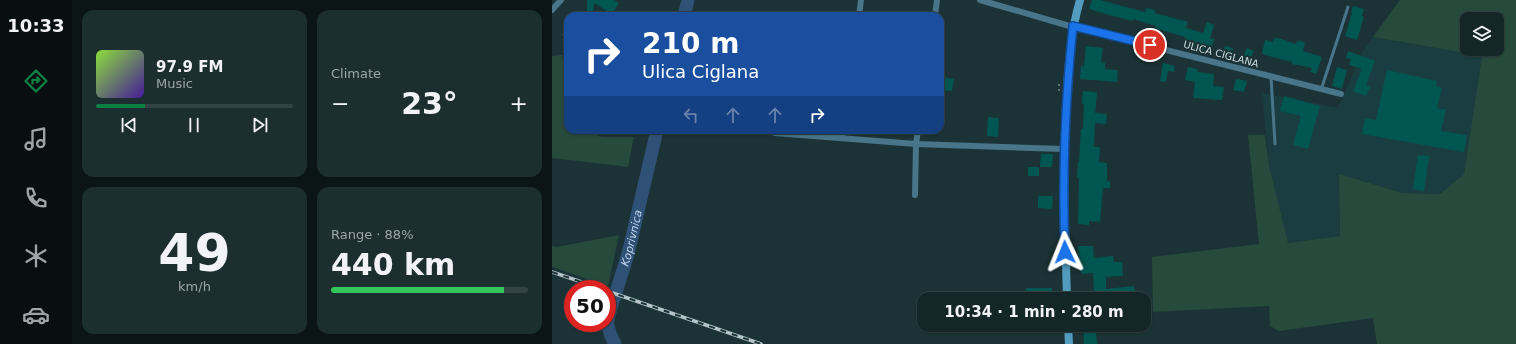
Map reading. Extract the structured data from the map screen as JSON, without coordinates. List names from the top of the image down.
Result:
{
  "streets": {
    "street": ["ULICA CIGLANA"]
  },
  "water": ["Koprivnica"],
  "page": {
    "tabs": "10:33",
    "tile": [
      "Climate",
      ["49", "km/h"],
      ["Range · 88%", "440 km"]
    ],
    "turn": ["210 m", "Ulica Ciglana"],
    "song": ["97.9 FM", "Music"],
    "heat": ["−", "23°", "+"],
    "limit": "50",
    "trip": "10:34 · 1 min · 280 m"
  }
}
